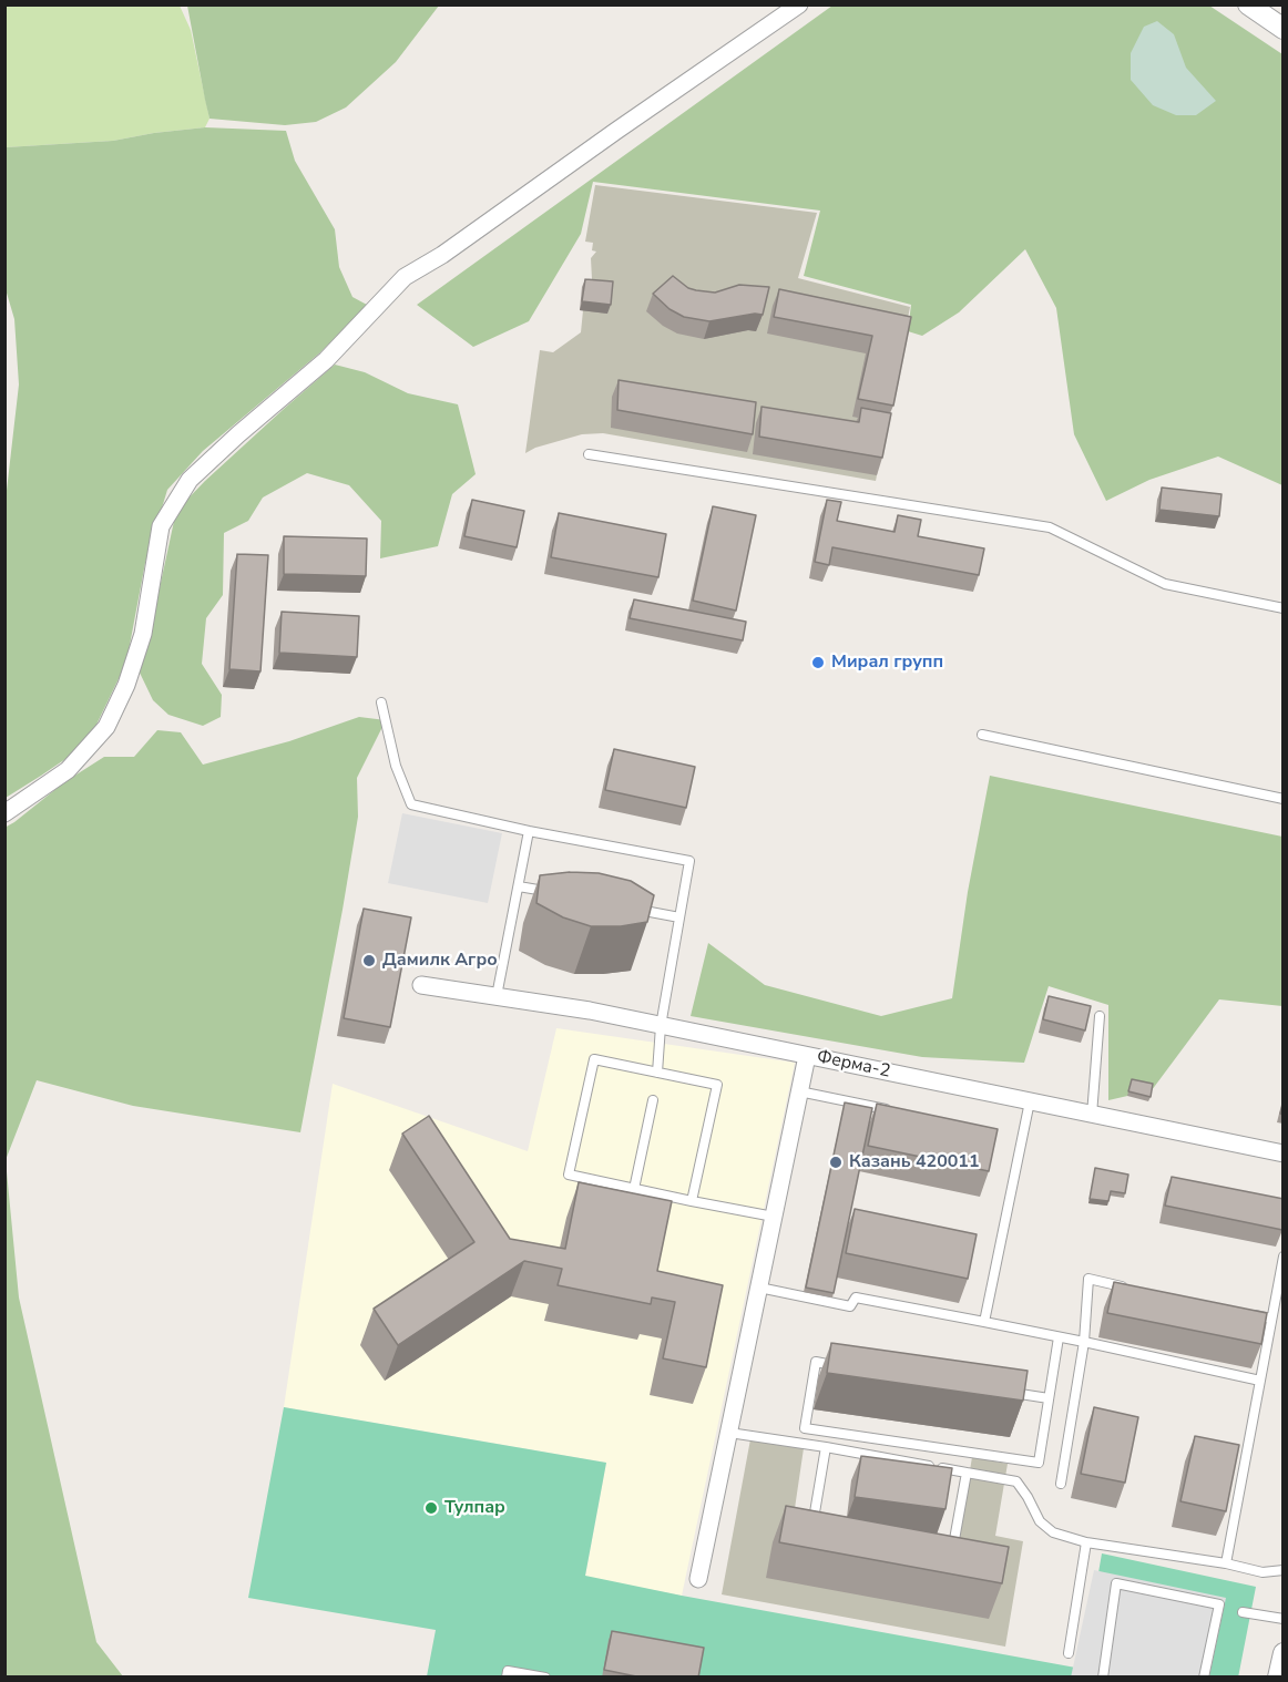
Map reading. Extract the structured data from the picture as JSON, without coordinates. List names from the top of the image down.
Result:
{
  "streets": {
    "street": ["Ферма-2"]
  },
  "places": [
    "Мирал групп",
    "Дамилк Агро",
    "Казань 420011",
    "Тулпар"
  ]
}
